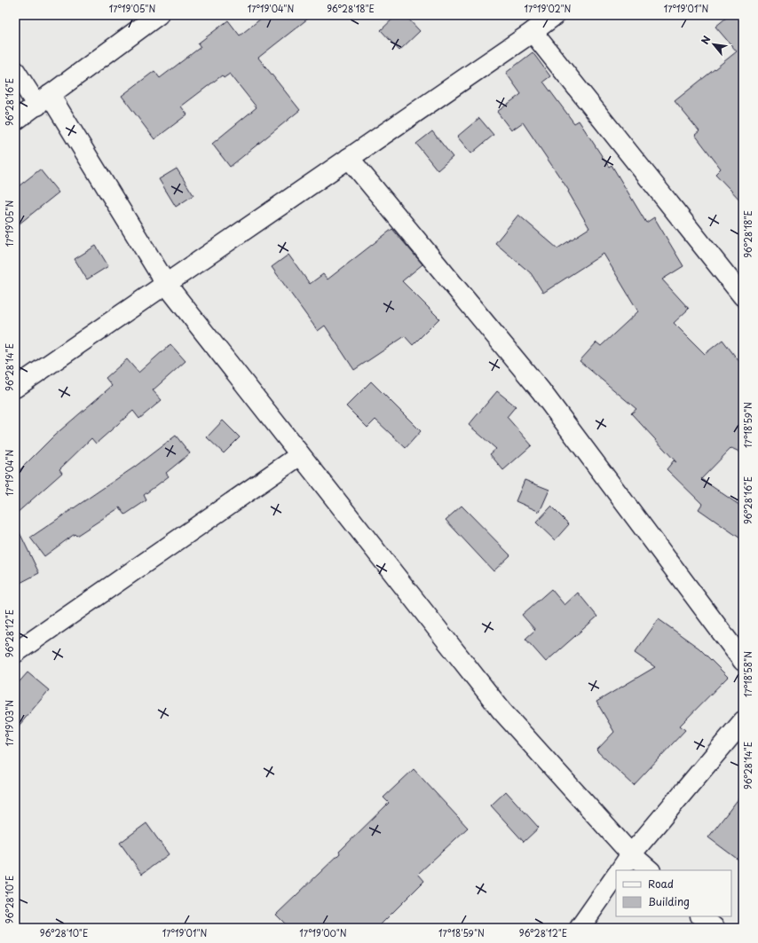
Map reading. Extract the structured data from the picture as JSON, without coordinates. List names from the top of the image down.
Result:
{
  "legend": ["Road", "Building"],
  "north": "top left",
  "coordinates": [
    "17°19'05\"N",
    "17°19'04\"N",
    "96°28'18\"E",
    "17°19'02\"N",
    "17°19'01\"N",
    "96°28'16\"E",
    "96°28'14\"E",
    "17°18'59\"N",
    "96°28'12\"E",
    "17°18'58\"N",
    "17°19'03\"N",
    "96°28'10\"E",
    "17°19'00\"N"
  ]
}
